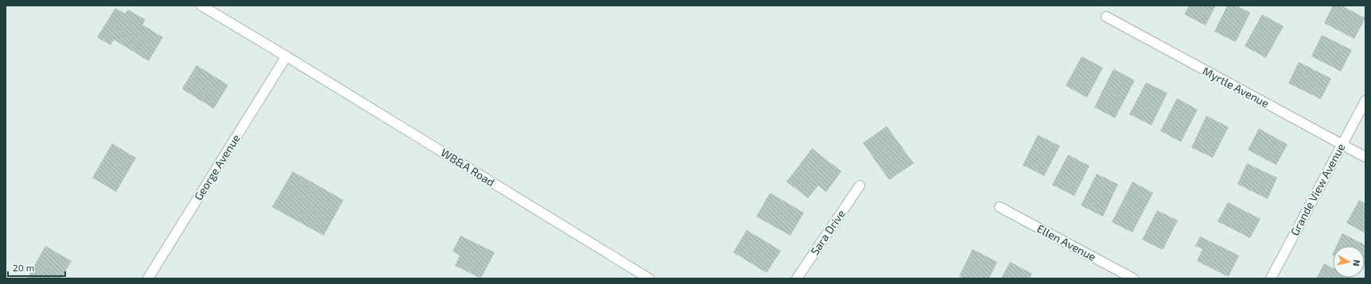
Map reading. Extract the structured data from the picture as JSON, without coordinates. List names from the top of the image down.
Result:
{
  "streets": {
    "street": [
      "Myrtle Avenue",
      "George Avenue",
      "WB&A Road",
      "Grande View Avenue",
      "Sara Drive",
      "Ellen Avenue"
    ]
  },
  "crossings": [
    ["Myrtle Avenue", "Grande View Avenue"],
    ["George Avenue", "WB&A Road"]
  ],
  "scale_bar": "20 m",
  "north": "right"
}
